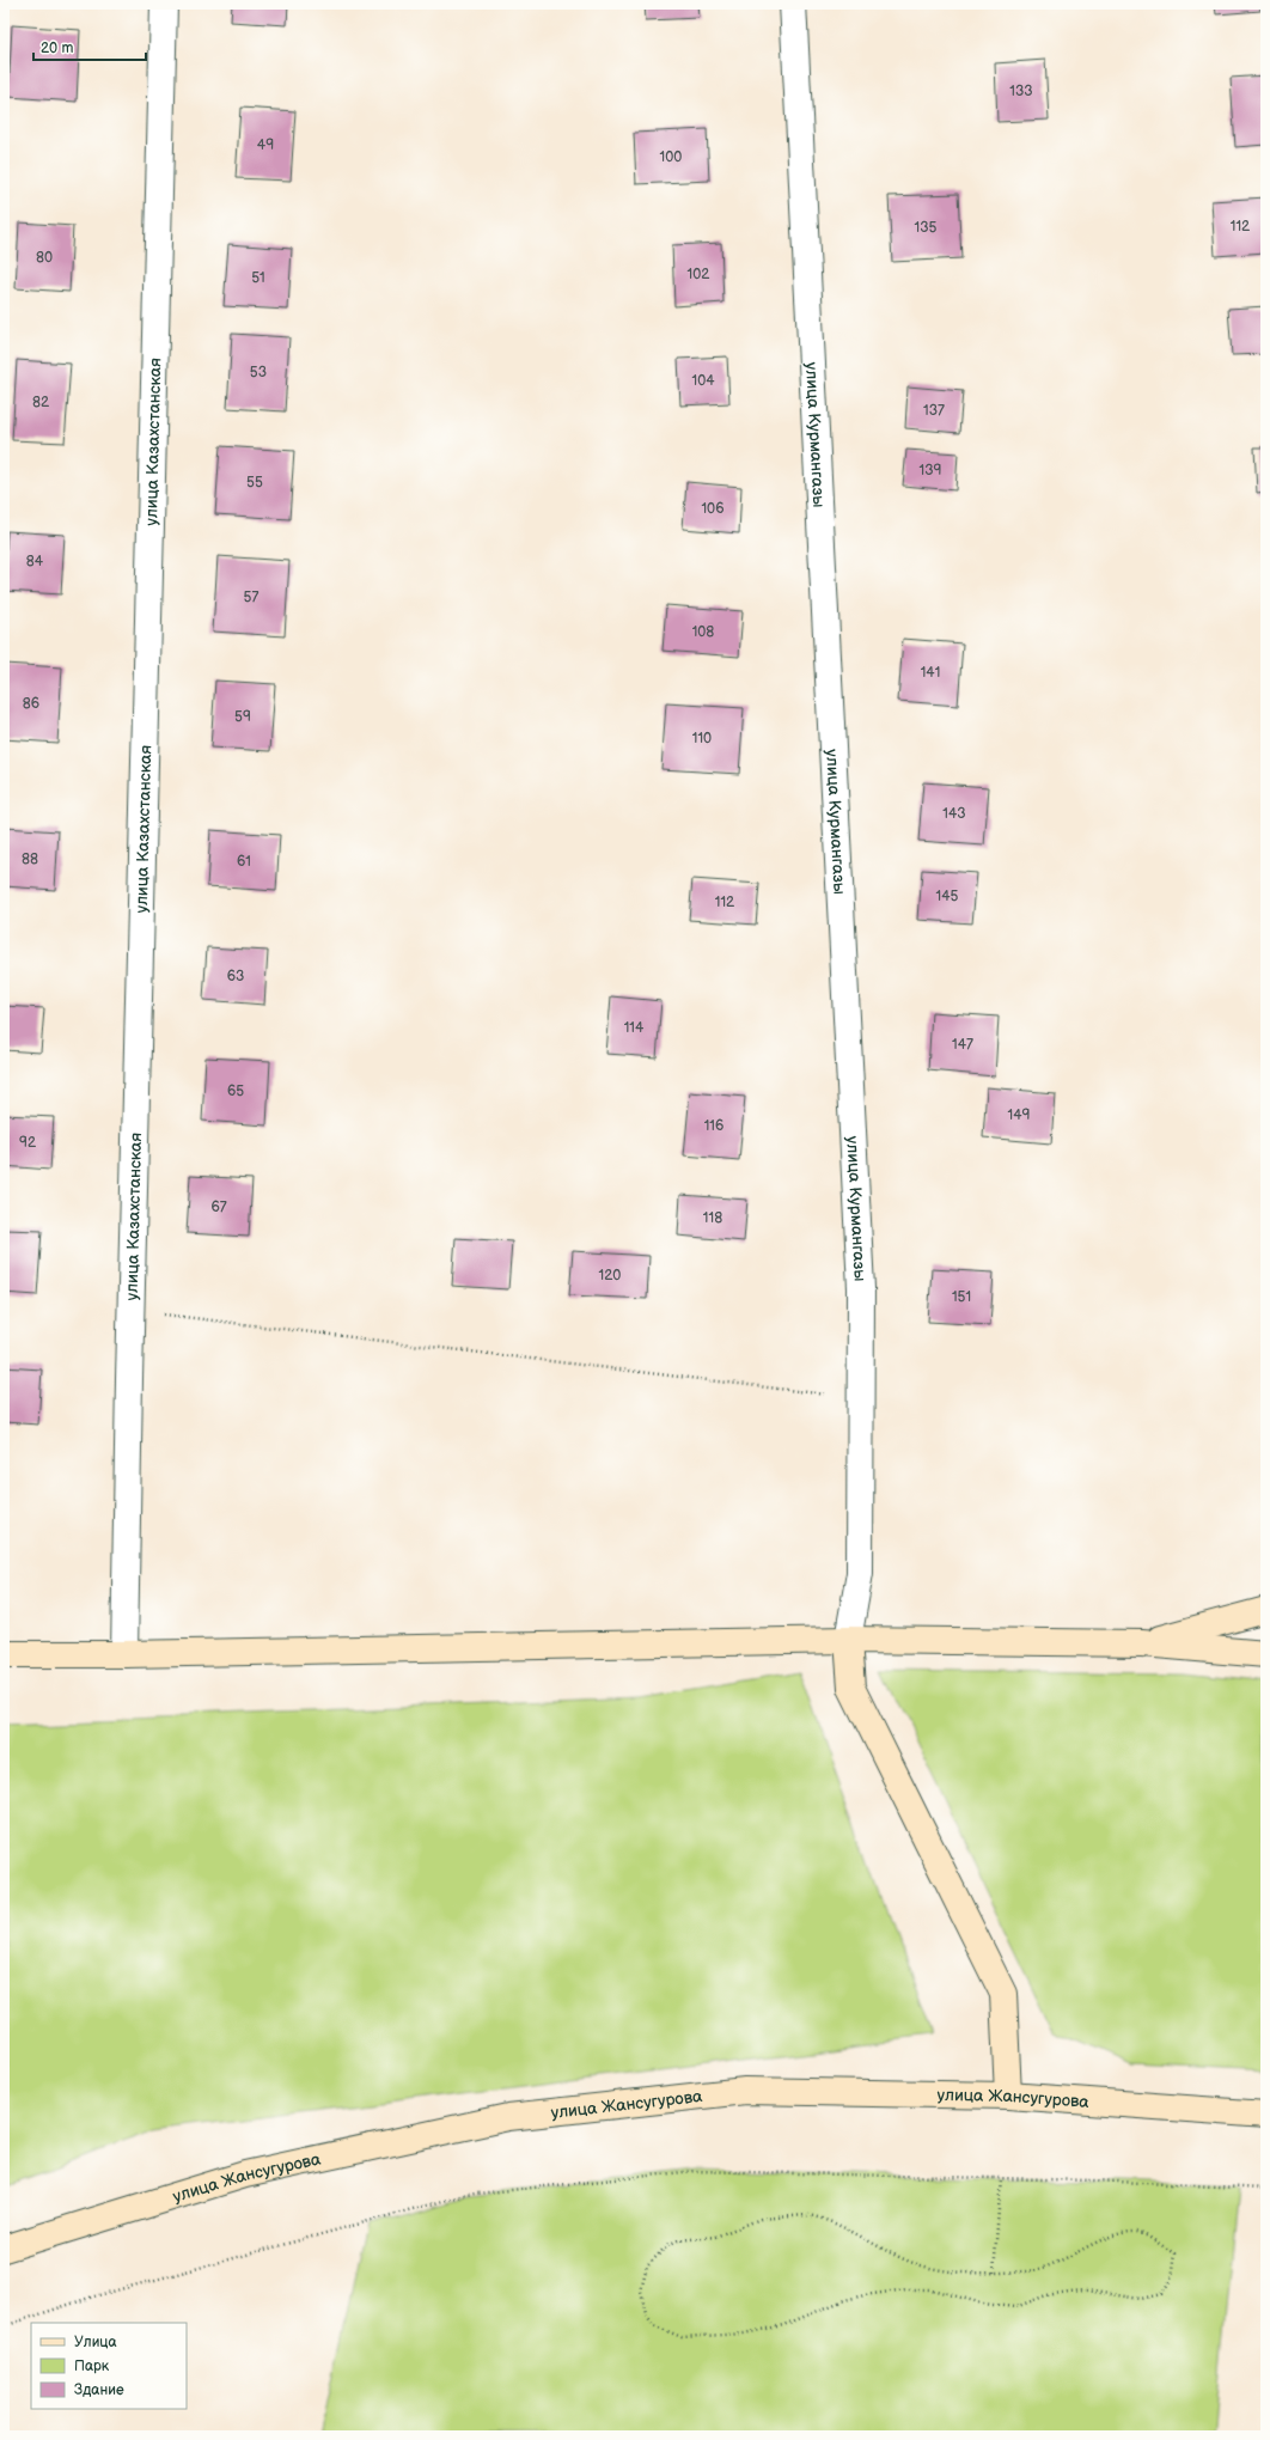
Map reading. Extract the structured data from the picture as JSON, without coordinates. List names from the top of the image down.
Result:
{
  "streets": {
    "main road": ["улица Жансугурова"],
    "street": ["улица Курмангазы", "улица Казахстанская"]
  },
  "house_numbers": [
    "133",
    "49",
    "100",
    "112",
    "135",
    "80",
    "102",
    "51",
    "53",
    "104",
    "82",
    "137",
    "139",
    "55",
    "106",
    "84",
    "57",
    "108",
    "141",
    "86",
    "59",
    "110",
    "143",
    "88",
    "61",
    "145",
    "112",
    "63",
    "114",
    "147",
    "65",
    "149",
    "116",
    "92",
    "67",
    "118",
    "120",
    "151"
  ],
  "legend": ["Улица", "Парк", "Здание"],
  "scale_bar": "20 m"
}
